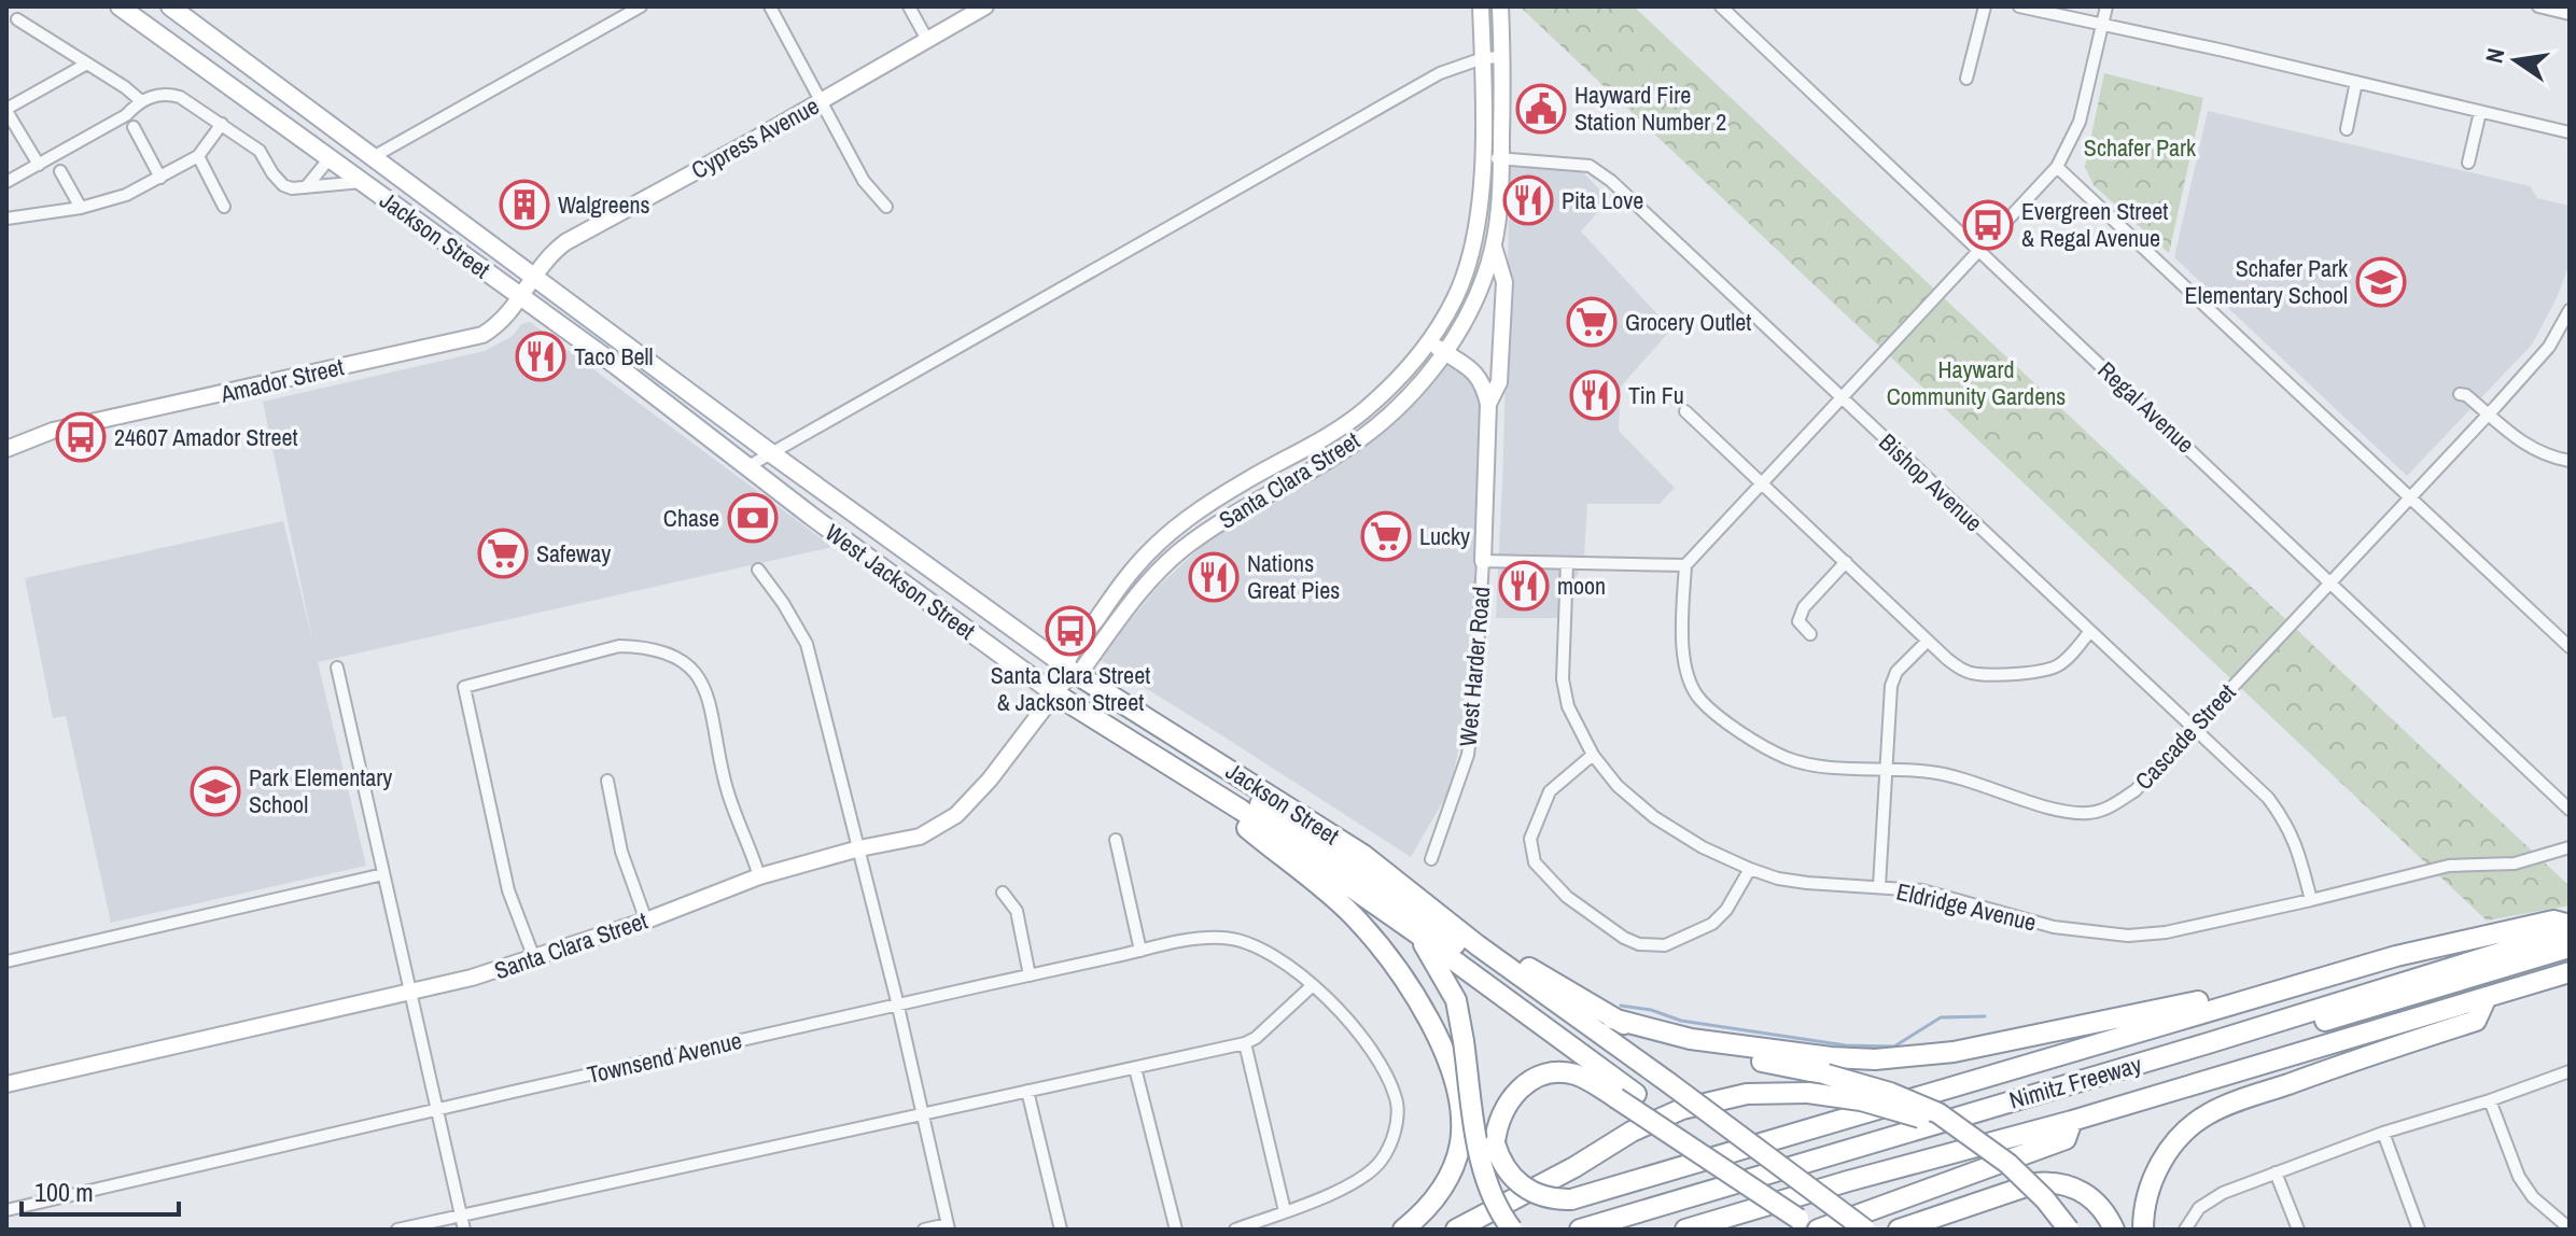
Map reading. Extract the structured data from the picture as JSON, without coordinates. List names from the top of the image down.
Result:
{
  "streets": {
    "highway": ["Jackson Street", "Nimitz Freeway"],
    "main road": [
      "Cypress Avenue",
      "Amador Street",
      "Santa Clara Street",
      "West Jackson Street",
      "West Harder Road"
    ],
    "street": [
      "Regal Avenue",
      "Bishop Avenue",
      "Cascade Street",
      "Eldridge Avenue",
      "Townsend Avenue"
    ]
  },
  "crossings": [
    ["Cypress Avenue", "Jackson Street"],
    ["Cypress Avenue", "Amador Street"],
    ["Jackson Street", "Amador Street"],
    ["Jackson Street", "Santa Clara Street"],
    ["Jackson Street", "West Jackson Street"],
    ["Regal Avenue", "Cascade Street"],
    ["Santa Clara Street", "Bishop Avenue"],
    ["Santa Clara Street", "West Jackson Street"],
    ["Santa Clara Street", "West Harder Road"],
    ["Bishop Avenue", "Cascade Street"],
    ["Bishop Avenue", "Eldridge Avenue"]
  ],
  "parks": ["Schafer Park", "Hayward Community Gardens"],
  "places": {
    "public building": ["Hayward Fire Station Number 2"],
    "restaurant": [
      "Pita Love",
      "Taco Bell",
      "Tin Fu",
      "Nations Great Pies",
      "moon"
    ],
    "building": ["Walgreens"],
    "bus stop": ["Evergreen Street & Regal Avenue", "24607 Amador Street", "Santa Clara Street & Jackson Street"],
    "school or university": ["Schafer Park Elementary School", "Park Elementary School"],
    "supermarket": ["Grocery Outlet", "Lucky", "Safeway"],
    "bank": ["Chase"]
  },
  "scale_bar": "100 m",
  "north": "left"
}
